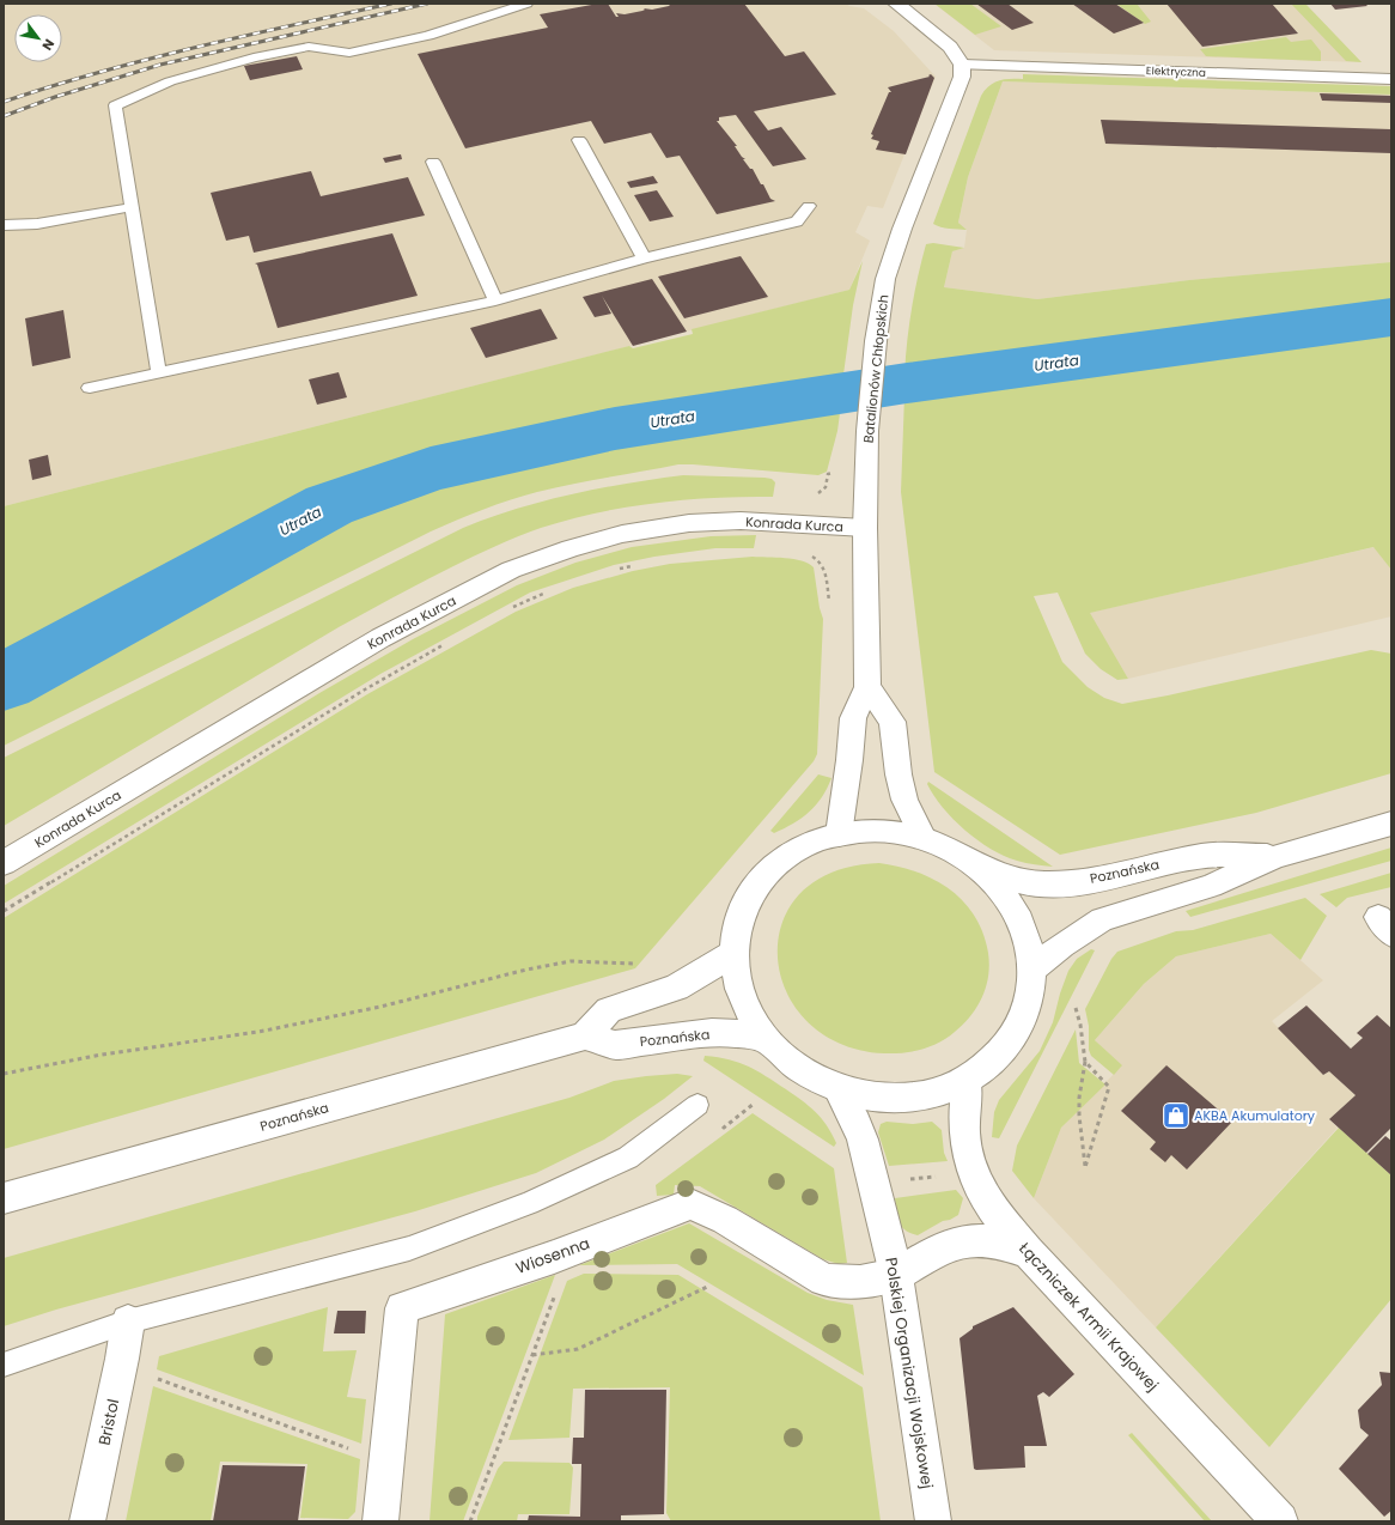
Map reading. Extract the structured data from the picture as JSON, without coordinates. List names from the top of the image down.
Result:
{
  "streets": {
    "street": [
      "Elektryczna",
      "Batalionów Chłopskich",
      "Konrada Kurca",
      "Poznańska",
      "Wiosenna",
      "Łączniczek Armii Krajowej",
      "Polskiej Organizacji Wojskowej",
      "Bristol"
    ]
  },
  "crossings": [
    ["Elektryczna", "Batalionów Chłopskich"],
    ["Batalionów Chłopskich", "Konrada Kurca"],
    ["Wiosenna", "Polskiej Organizacji Wojskowej"]
  ],
  "water": ["Utrata"],
  "places": {
    "shop": ["AKBA Akumulatory"]
  },
  "north": "bottom right"
}
